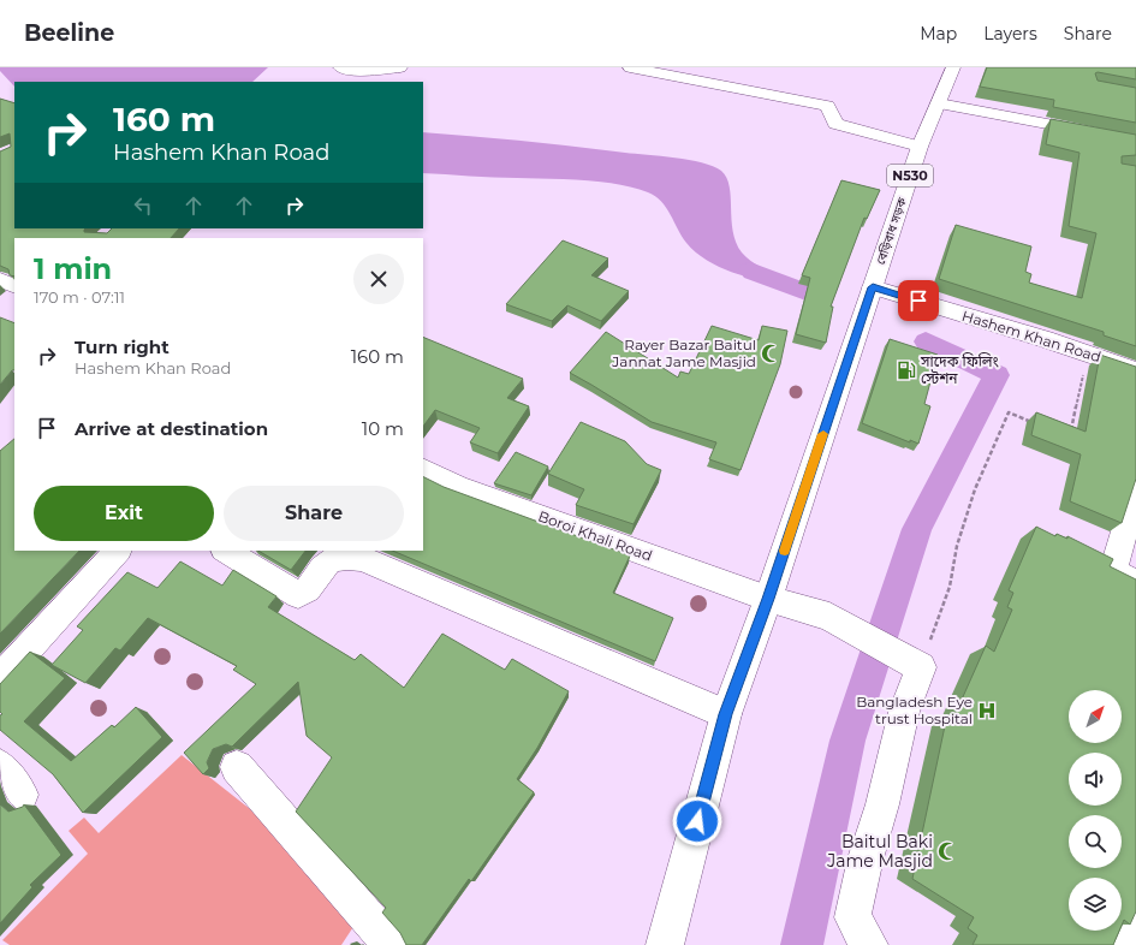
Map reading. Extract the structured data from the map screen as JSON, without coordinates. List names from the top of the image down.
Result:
{
  "streets": {
    "main road": [
      "N530",
      "বেড়িবাধ সড়ক",
      "Hashem Khan Road",
      "Boroi Khali Road"
    ]
  },
  "crossings": [
    ["N530", "বেড়িবাধ সড়ক"],
    ["N530", "Hashem Khan Road"],
    ["N530", "Boroi Khali Road"],
    ["বেড়িবাধ সড়ক", "Hashem Khan Road"]
  ],
  "places": {
    "mosque": ["Rayer Bazar Baitul Jannat Jame Masjid", "Baitul Baki Jame Masjid"],
    "fuel station": ["সাদেক ফিলিং স্টেশন"],
    "hospital": ["Bangladesh Eye trust Hospital"]
  },
  "north": "top right",
  "page": {
    "header": "Beeline",
    "nav": ["Map", "Layers", "Share"],
    "turn": ["160 m", "Hashem Khan Road"],
    "heading": ["1 min", "170 m · 07:11"],
    "list": [
      {
        "name": "Turn right",
        "note": "Hashem Khan Road",
        "value": "160 m"
      },
      {
        "name": "Arrive at destination",
        "value": "10 m"
      }
    ],
    "buttons": ["Exit", "Share"]
  }
}
